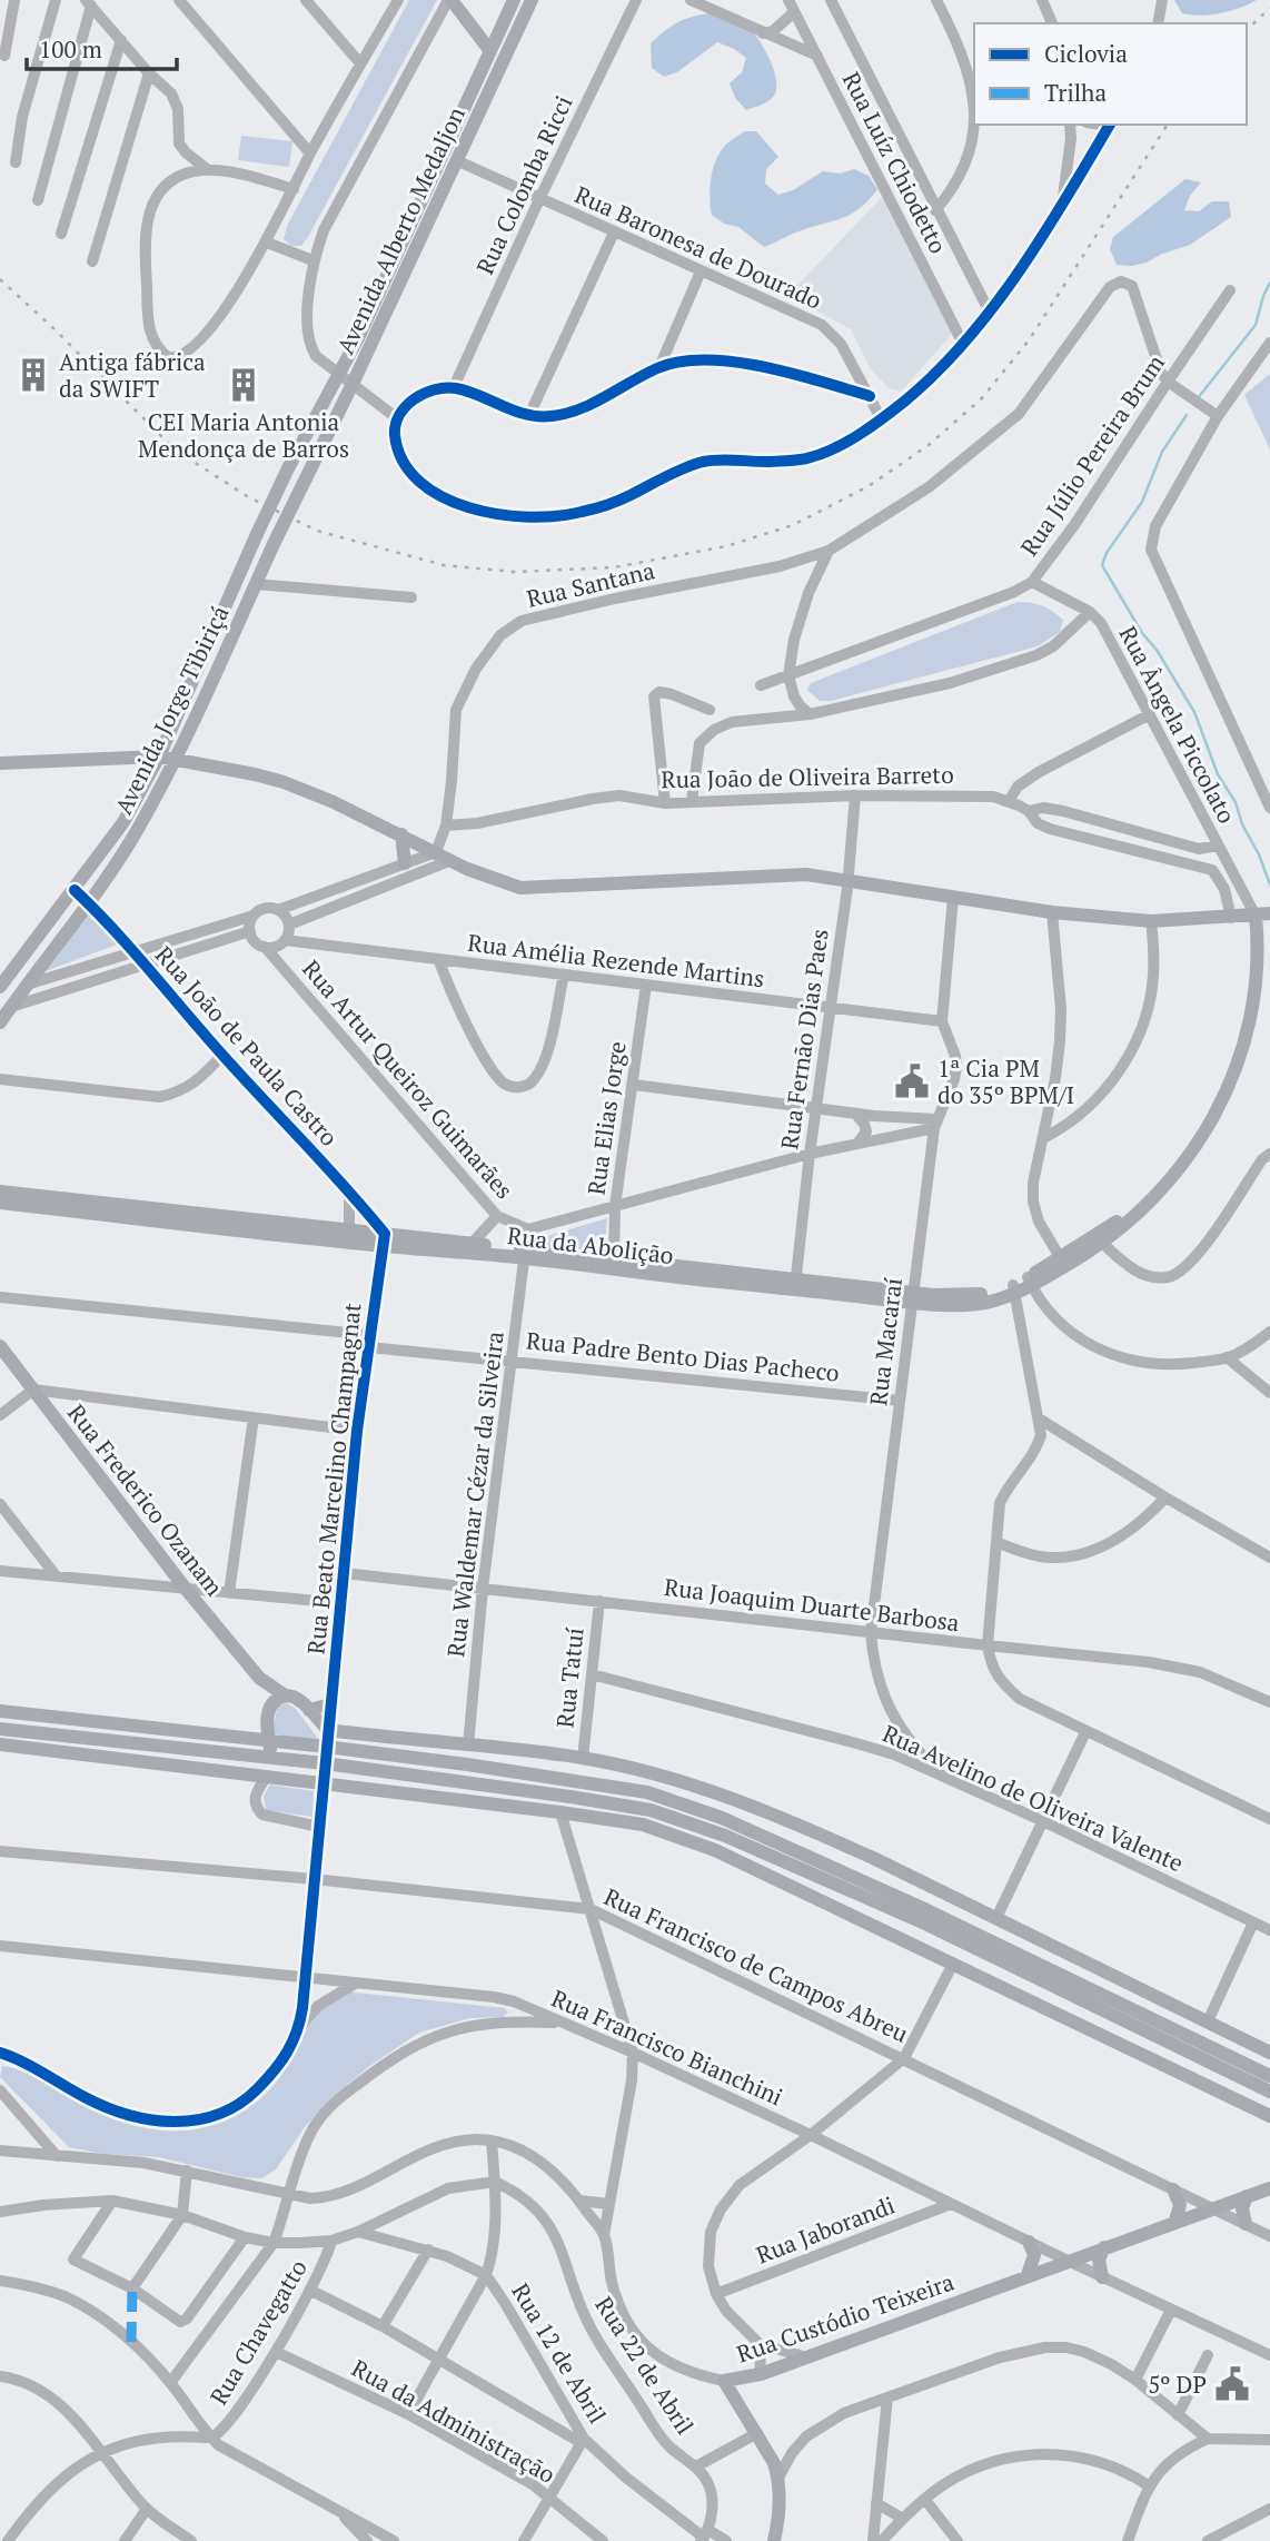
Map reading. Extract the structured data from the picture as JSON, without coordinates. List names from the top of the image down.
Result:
{
  "streets": {
    "main road": [
      "Avenida Alberto Medaljon",
      "Avenida Jorge Tibiriçá",
      "Rua da Abolição",
      "Rua Frederico Ozanam",
      "Rua Custódio Teixeira"
    ],
    "street": [
      "Rua Luíz Chiodetto",
      "Rua Colomba Ricci",
      "Rua Baronesa de Dourado",
      "Rua Júlio Pereira Brum",
      "Rua Santana",
      "Rua Ângela Piccolato",
      "Rua João de Oliveira Barreto",
      "Rua Amélia Rezende Martins",
      "Rua Fernão Dias Paes",
      "Rua João de Paula Castro",
      "Rua Artur Queiroz Guimarães",
      "Rua Elias Jorge",
      "Rua Macaraí",
      "Rua Padre Bento Dias Pacheco",
      "Rua Beato Marcelino Champagnat",
      "Rua Waldemar Cézar da Silveira",
      "Rua Joaquim Duarte Barbosa",
      "Rua Tatuí",
      "Rua Avelino de Oliveira Valente",
      "Rua Francisco de Campos Abreu",
      "Rua Francisco Bianchini",
      "Rua Jaborandi",
      "Rua Chavegatto",
      "Rua 12 de Abril",
      "Rua 22 de Abril",
      "Rua da Administração"
    ]
  },
  "crossings": [
    ["Rua Colomba Ricci", "Rua Baronesa de Dourado"],
    ["Avenida Alberto Medaljon", "Rua Baronesa de Dourado"],
    ["Avenida Alberto Medaljon", "Avenida Jorge Tibiriçá"],
    ["Rua Júlio Pereira Brum", "Rua Santana"],
    ["Rua Júlio Pereira Brum", "Rua Ângela Piccolato"],
    ["Rua Santana", "Rua João de Oliveira Barreto"],
    ["Avenida Jorge Tibiriçá", "Rua João de Paula Castro"],
    ["Rua Ângela Piccolato", "Rua João de Oliveira Barreto"],
    ["Rua Ângela Piccolato", "Rua da Abolição"],
    ["Rua João de Oliveira Barreto", "Rua Fernão Dias Paes"],
    ["Rua Amélia Rezende Martins", "Rua Fernão Dias Paes"],
    ["Rua Amélia Rezende Martins", "Rua Artur Queiroz Guimarães"],
    ["Rua Amélia Rezende Martins", "Rua Elias Jorge"],
    ["Rua Amélia Rezende Martins", "Rua Macaraí"],
    ["Rua Fernão Dias Paes", "Rua da Abolição"],
    ["Rua João de Paula Castro", "Rua da Abolição"],
    ["Rua João de Paula Castro", "Rua Beato Marcelino Champagnat"],
    ["Rua Artur Queiroz Guimarães", "Rua Elias Jorge"],
    ["Rua Elias Jorge", "Rua da Abolição"],
    ["Rua da Abolição", "Rua Macaraí"],
    ["Rua da Abolição", "Rua Beato Marcelino Champagnat"],
    ["Rua da Abolição", "Rua Waldemar Cézar da Silveira"],
    ["Rua Macaraí", "Rua Padre Bento Dias Pacheco"],
    ["Rua Macaraí", "Rua Joaquim Duarte Barbosa"],
    ["Rua Macaraí", "Rua Avelino de Oliveira Valente"],
    ["Rua Padre Bento Dias Pacheco", "Rua Beato Marcelino Champagnat"],
    ["Rua Padre Bento Dias Pacheco", "Rua Waldemar Cézar da Silveira"],
    ["Rua Beato Marcelino Champagnat", "Rua Frederico Ozanam"],
    ["Rua Beato Marcelino Champagnat", "Rua Joaquim Duarte Barbosa"],
    ["Rua Waldemar Cézar da Silveira", "Rua Joaquim Duarte Barbosa"],
    ["Rua Joaquim Duarte Barbosa", "Rua Tatuí"],
    ["Rua Tatuí", "Rua Avelino de Oliveira Valente"],
    ["Rua Francisco de Campos Abreu", "Rua Custódio Teixeira"],
    ["Rua Francisco Bianchini", "Rua Jaborandi"],
    ["Rua Francisco Bianchini", "Rua Custódio Teixeira"],
    ["Rua Chavegatto", "Rua da Administração"],
    ["Rua 12 de Abril", "Rua 22 de Abril"]
  ],
  "places": {
    "building": ["Antiga fábrica da SWIFT", "CEI Maria Antonia Mendonça de Barros"],
    "public building": ["1ª Cia PM do 35º BPM/I", "5º DP"]
  },
  "legend": ["Ciclovia", "Trilha"],
  "scale_bar": "100 m"
}
